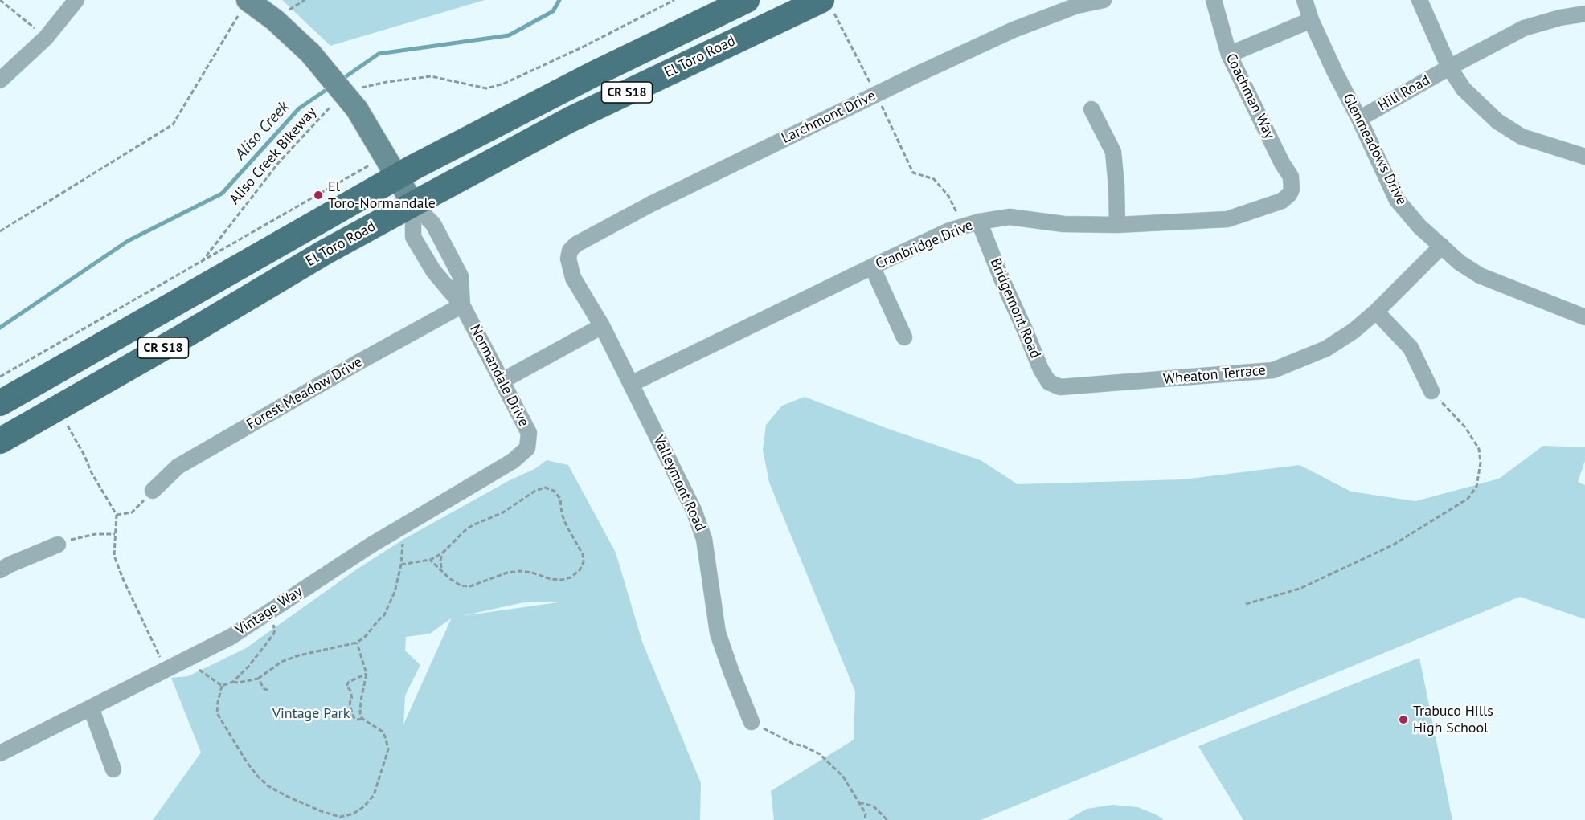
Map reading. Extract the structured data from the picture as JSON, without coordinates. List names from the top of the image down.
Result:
{
  "streets": {
    "main road": ["El Toro Road", "CR S18"],
    "street": [
      "Hill Road",
      "Coachman Way",
      "Larchmont Drive",
      "Glenmeadows Drive",
      "Cranbridge Drive",
      "Bridgemont Road",
      "Wheaton Terrace",
      "Normandale Drive",
      "Forest Meadow Drive",
      "Valleymont Road",
      "Vintage Way"
    ],
    "path": ["Aliso Creek Bikeway"]
  },
  "crossings": [
    ["El Toro Road", "Normandale Drive"],
    ["Hill Road", "Glenmeadows Drive"],
    ["Coachman Way", "Cranbridge Drive"],
    ["Larchmont Drive", "Valleymont Road"],
    ["Glenmeadows Drive", "Wheaton Terrace"],
    ["Aliso Creek Bikeway", "Normandale Drive"],
    ["Cranbridge Drive", "Bridgemont Road"],
    ["Cranbridge Drive", "Valleymont Road"],
    ["Bridgemont Road", "Wheaton Terrace"],
    ["Normandale Drive", "Forest Meadow Drive"],
    ["Normandale Drive", "Vintage Way"]
  ],
  "water": ["Aliso Creek"],
  "parks": ["Vintage Park"],
  "places": ["El Toro-Normandale", "Trabuco Hills High School"]
}
